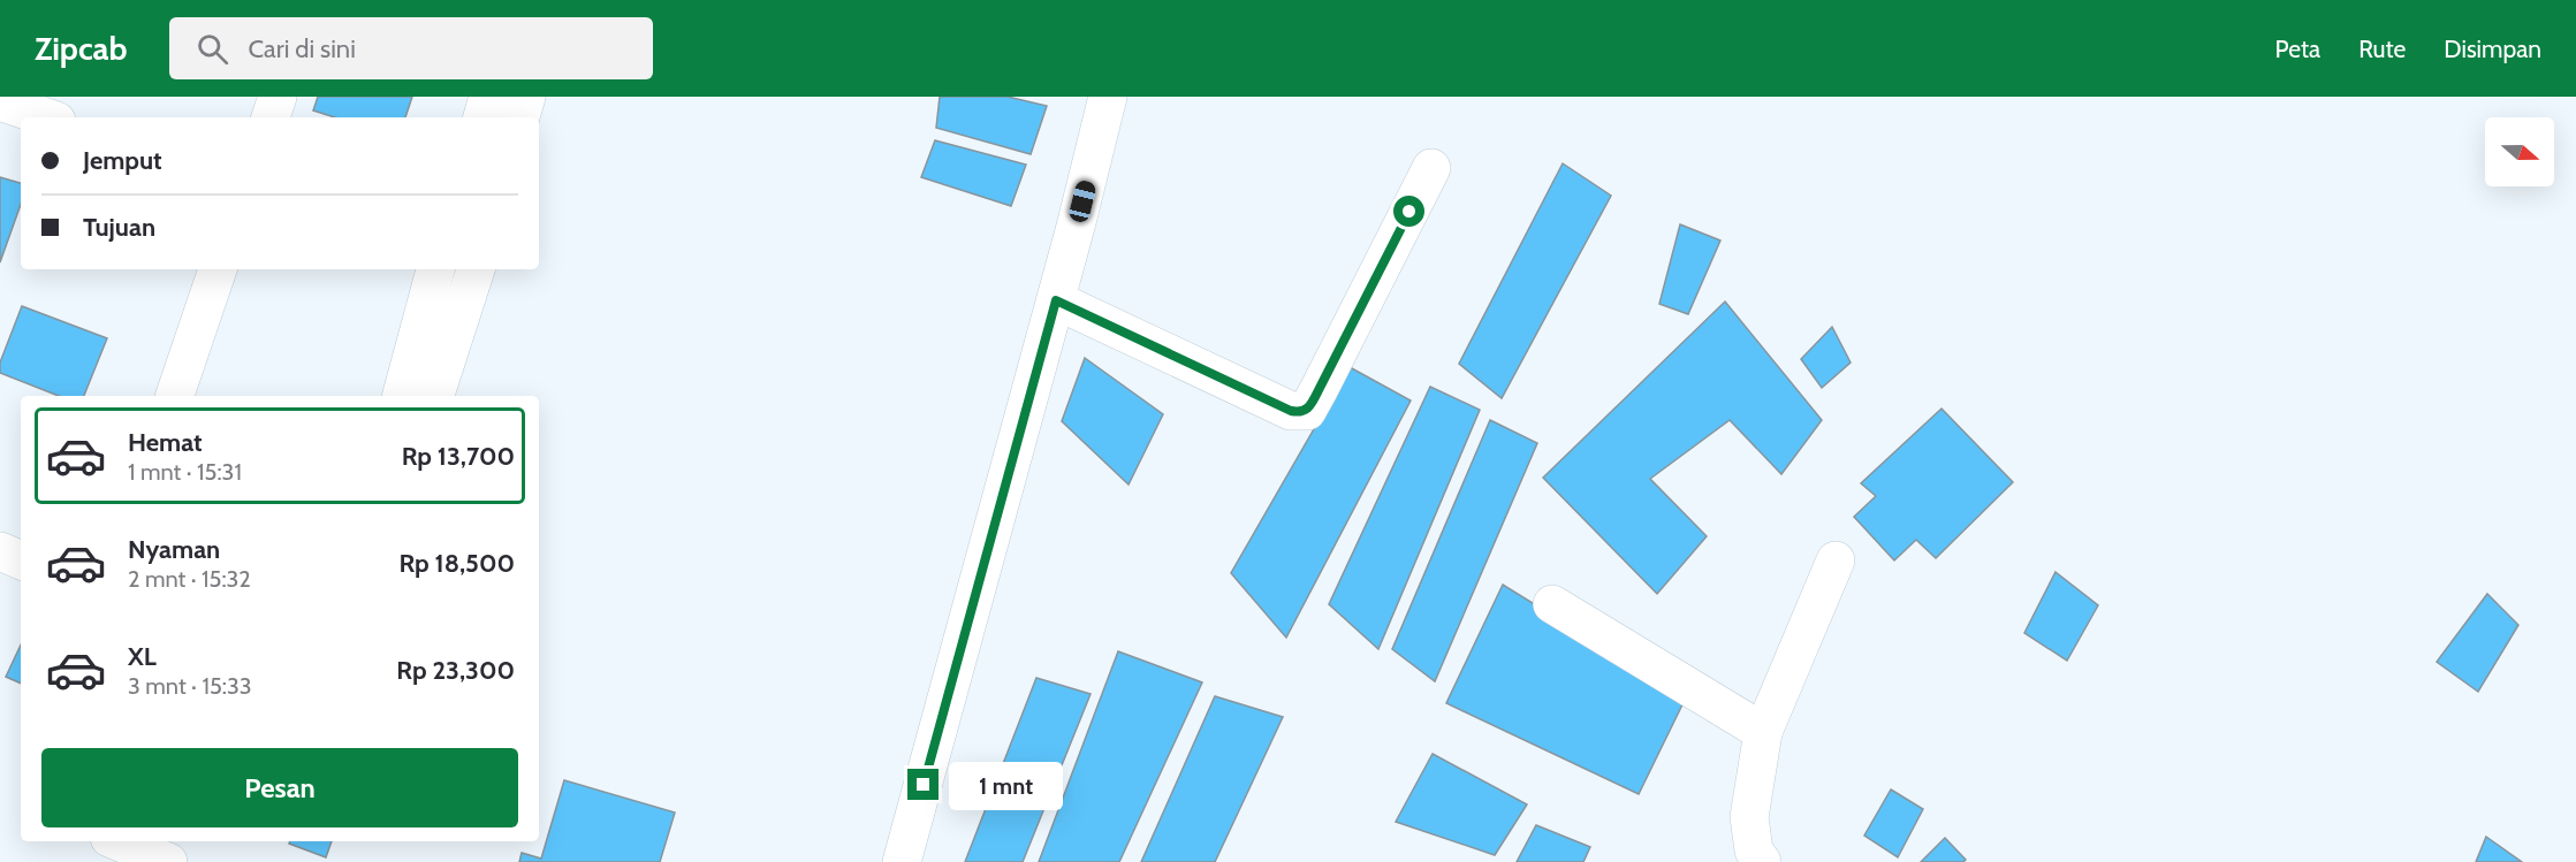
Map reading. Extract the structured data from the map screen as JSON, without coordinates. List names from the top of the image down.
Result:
{
  "north": "right",
  "page": {
    "header": "Zipcab",
    "search": "Cari di sini",
    "nav": ["Peta", "Rute", "Disimpan"],
    "banner": ["Jemput", "Tujuan"],
    "list": [
      {
        "name": "Hemat",
        "note": "1 mnt · 15:31",
        "value": "Rp 13,700"
      },
      {
        "name": "Nyaman",
        "note": "2 mnt · 15:32",
        "value": "Rp 18,500"
      },
      {
        "name": "XL",
        "note": "3 mnt · 15:33",
        "value": "Rp 23,300"
      }
    ],
    "buttons": "Pesan",
    "bubble": "1 mnt"
  }
}
